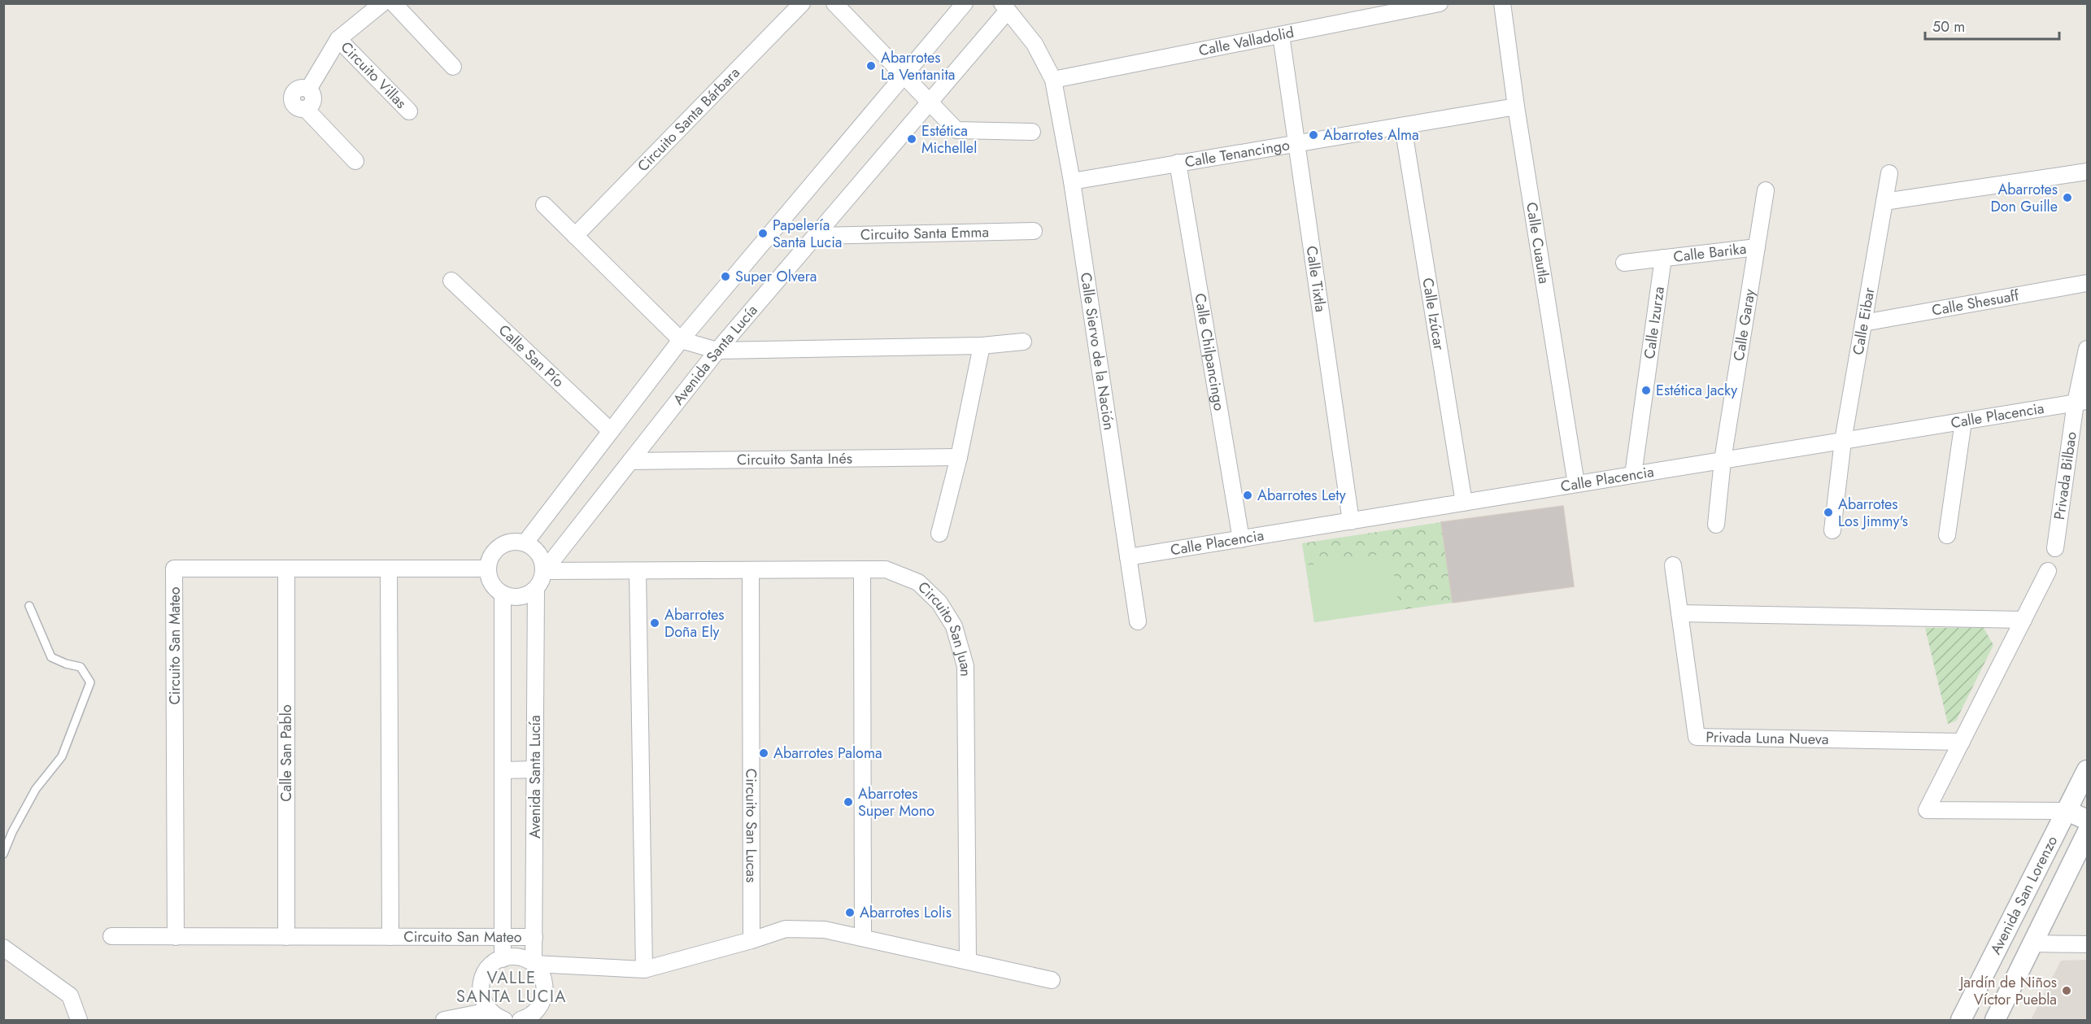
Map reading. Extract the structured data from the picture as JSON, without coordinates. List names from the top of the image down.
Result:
{
  "streets": {
    "street": [
      "Calle Valladolid",
      "Circuito Villas",
      "Circuito Santa Bárbara",
      "Calle Tenancingo",
      "Circuito Santa Emma",
      "Calle Cuautla",
      "Calle Barika",
      "Calle Tixtla",
      "Calle Shesuaff",
      "Calle Izúcar",
      "Calle Eibar",
      "Calle Izurza",
      "Calle Garay",
      "Calle Siervo de la Nación",
      "Calle Chilpancingo",
      "Calle San Pío",
      "Avenida Santa Lucía",
      "Calle Placencia",
      "Circuito Santa Inés",
      "Privada Bilbao",
      "Circuito San Juan",
      "Circuito San Mateo",
      "Privada Luna Nueva",
      "Calle San Pablo",
      "Circuito San Lucas",
      "Avenida San Lorenzo"
    ]
  },
  "crossings": [
    ["Calle Valladolid", "Calle Tixtla"],
    ["Calle Valladolid", "Calle Siervo de la Nación"],
    ["Calle Tenancingo", "Calle Cuautla"],
    ["Calle Tenancingo", "Calle Tixtla"],
    ["Calle Tenancingo", "Calle Izúcar"],
    ["Calle Tenancingo", "Calle Siervo de la Nación"],
    ["Calle Tenancingo", "Calle Chilpancingo"],
    ["Circuito Santa Emma", "Avenida Santa Lucía"],
    ["Calle Cuautla", "Calle Placencia"],
    ["Calle Barika", "Calle Izurza"],
    ["Calle Barika", "Calle Garay"],
    ["Calle Tixtla", "Calle Placencia"],
    ["Calle Shesuaff", "Calle Eibar"],
    ["Calle Izúcar", "Calle Placencia"],
    ["Calle Eibar", "Calle Placencia"],
    ["Calle Izurza", "Calle Placencia"],
    ["Calle Garay", "Calle Placencia"],
    ["Calle Siervo de la Nación", "Avenida Santa Lucía"],
    ["Calle Siervo de la Nación", "Calle Placencia"],
    ["Calle Chilpancingo", "Calle Placencia"],
    ["Avenida Santa Lucía", "Circuito Santa Inés"],
    ["Avenida Santa Lucía", "Circuito San Mateo"],
    ["Calle Placencia", "Privada Bilbao"],
    ["Circuito San Mateo", "Calle San Pablo"]
  ],
  "districts": ["VALLE SANTA LUCIA"],
  "places": [
    "Abarrotes La Ventanita",
    "Abarrotes Alma",
    "Estética Michellel",
    "Abarrotes Don Guille",
    "Papelería Santa Lucia",
    "Super Olvera",
    "Estética Jacky",
    "Abarrotes Lety",
    "Abarrotes Los Jimmy's",
    "Abarrotes Doña Ely",
    "Abarrotes Paloma",
    "Abarrotes Super Mono",
    "Abarrotes Lolis",
    "Jardín de Niños Víctor Puebla"
  ],
  "scale_bar": "50 m"
}
